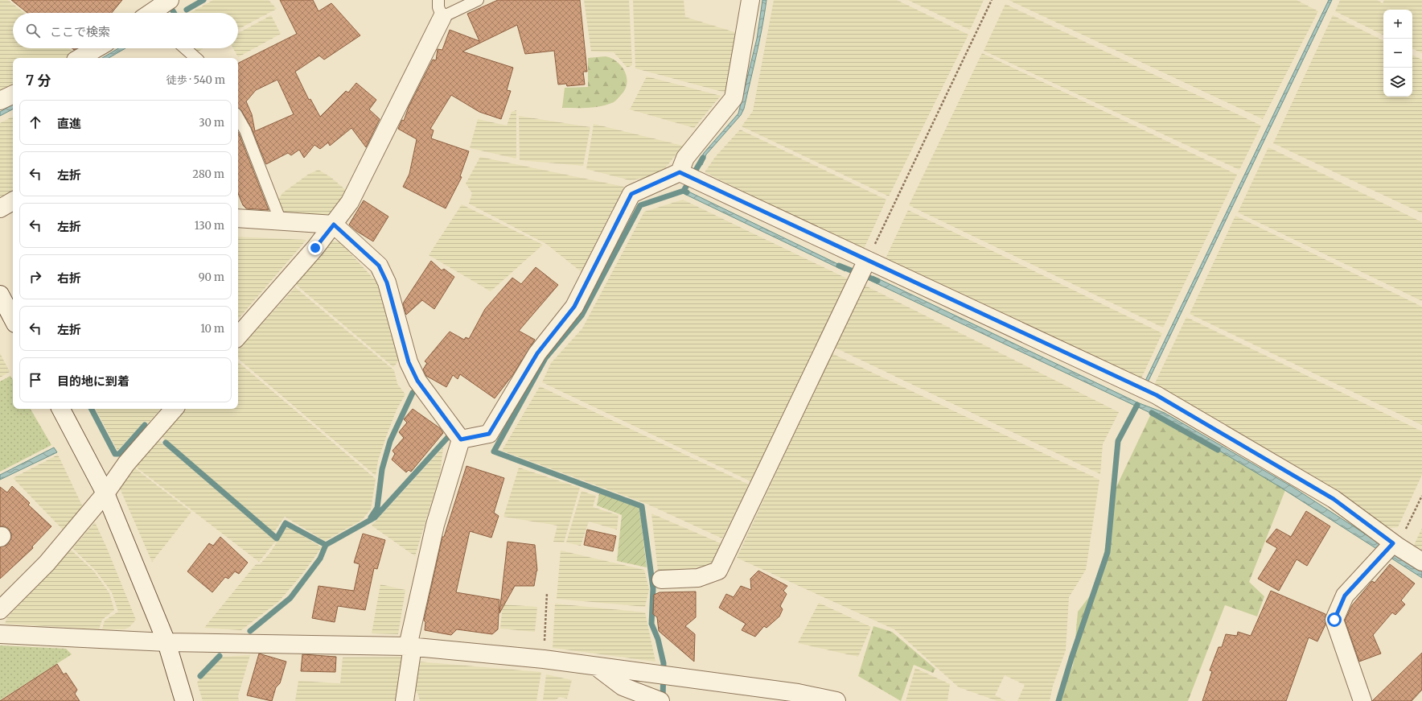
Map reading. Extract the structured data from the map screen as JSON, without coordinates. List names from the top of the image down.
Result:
{
  "page": {
    "map_buttons": ["+", "−"],
    "search": "ここで検索",
    "heading": ["7 分", "徒歩 · 540 m"],
    "list": [
      ["直進", "30 m"],
      ["左折", "280 m"],
      ["左折", "130 m"],
      ["右折", "90 m"],
      ["左折", "10 m"],
      "目的地に到着"
    ]
  }
}
